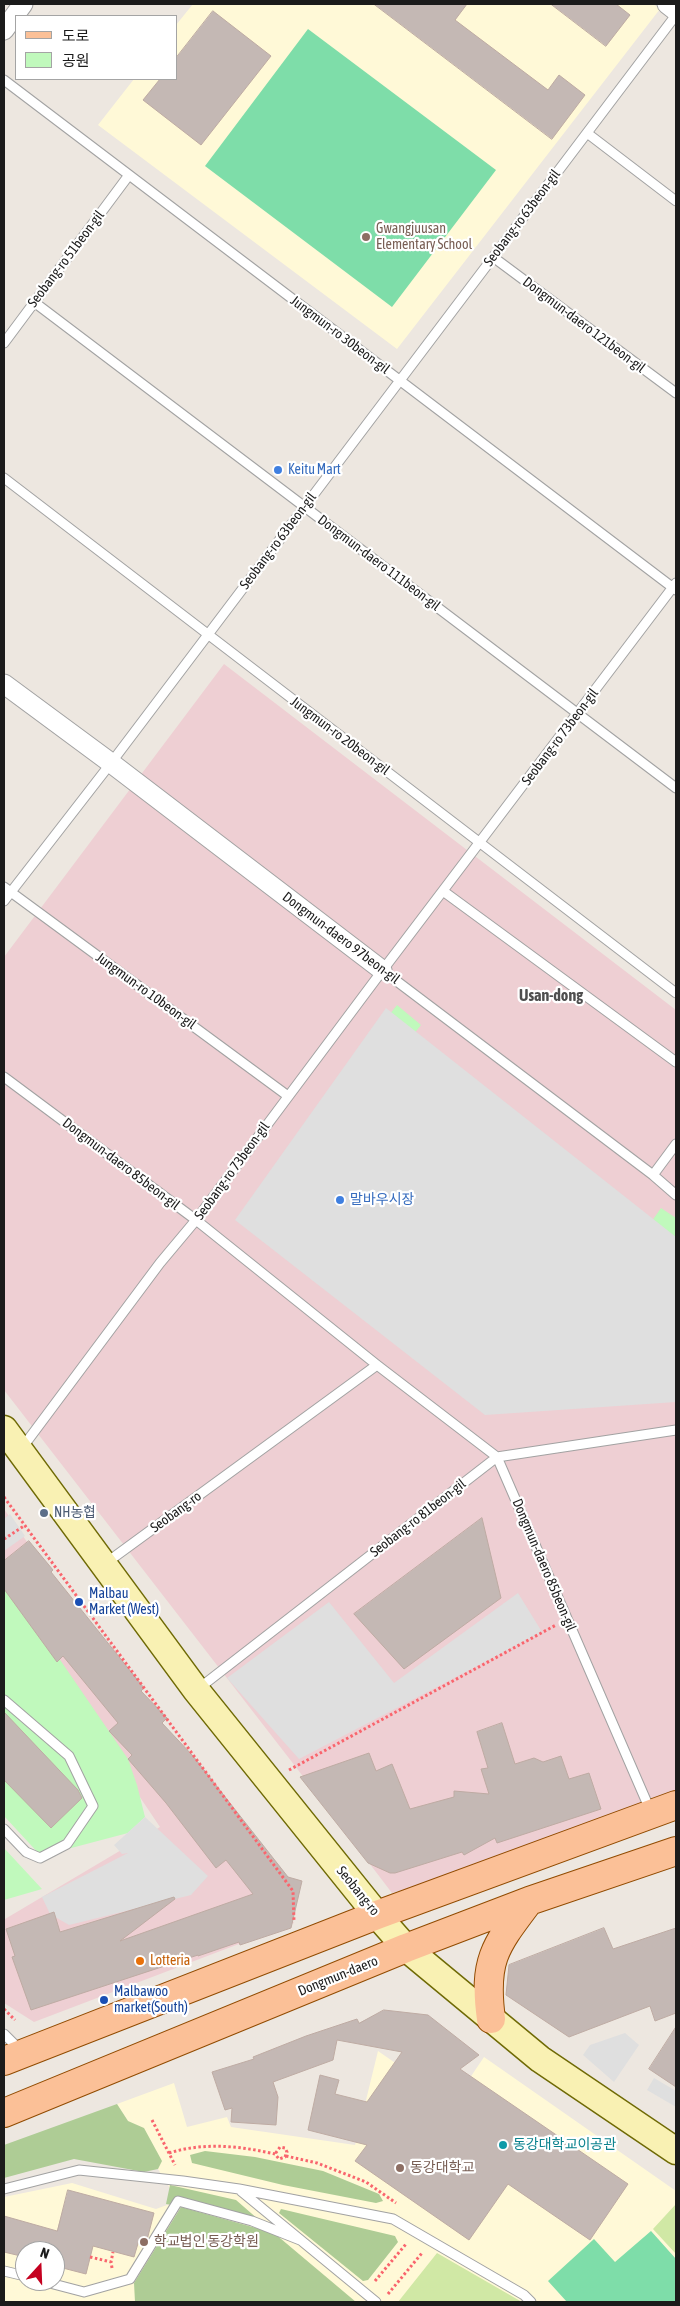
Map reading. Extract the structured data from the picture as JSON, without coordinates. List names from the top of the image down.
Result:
{
  "streets": {
    "main road": ["Seobang-ro", "Dongmun-daero"],
    "street": ["Dongmun-daero 97beon-gil"],
    "lane": [
      "Seobang-ro 63beon-gil",
      "Seobang-ro 51beon-gil",
      "Dongmun-daero 121beon-gil",
      "Jungmun-ro 30beon-gil",
      "Dongmun-daero 111beon-gil",
      "Jungmun-ro 20beon-gil",
      "Seobang-ro 73beon-gil",
      "Jungmun-ro 10beon-gil",
      "Dongmun-daero 85beon-gil",
      "Seobang-ro 81beon-gil"
    ]
  },
  "crossings": [
    ["Seobang-ro 63beon-gil", "Dongmun-daero 121beon-gil"],
    ["Seobang-ro 63beon-gil", "Jungmun-ro 30beon-gil"],
    ["Seobang-ro 63beon-gil", "Dongmun-daero 111beon-gil"],
    ["Seobang-ro 63beon-gil", "Jungmun-ro 20beon-gil"],
    ["Seobang-ro 63beon-gil", "Dongmun-daero 97beon-gil"],
    ["Seobang-ro 63beon-gil", "Jungmun-ro 10beon-gil"],
    ["Seobang-ro 51beon-gil", "Jungmun-ro 30beon-gil"],
    ["Seobang-ro 51beon-gil", "Dongmun-daero 111beon-gil"],
    ["Jungmun-ro 30beon-gil", "Seobang-ro 73beon-gil"],
    ["Dongmun-daero 111beon-gil", "Seobang-ro 73beon-gil"],
    ["Jungmun-ro 20beon-gil", "Seobang-ro 73beon-gil"],
    ["Seobang-ro 73beon-gil", "Dongmun-daero 97beon-gil"],
    ["Seobang-ro 73beon-gil", "Jungmun-ro 10beon-gil"],
    ["Seobang-ro 73beon-gil", "Dongmun-daero 85beon-gil"],
    ["Seobang-ro 73beon-gil", "Seobang-ro"],
    ["Dongmun-daero 85beon-gil", "Seobang-ro"],
    ["Dongmun-daero 85beon-gil", "Seobang-ro 81beon-gil"],
    ["Seobang-ro", "Seobang-ro 81beon-gil"],
    ["Seobang-ro", "Dongmun-daero"]
  ],
  "districts": ["Usan-dong"],
  "places": [
    "Gwangjuusan Elementary School",
    "Keitu Mart",
    "말바우시장",
    "NH농협",
    "Malbau Market (West)",
    "Lotteria",
    "Malbawoo market(South)",
    "동강대학교이공관",
    "동강대학교",
    "학교법인 동강학원"
  ],
  "legend": ["도로", "공원"],
  "north": "top"
}
